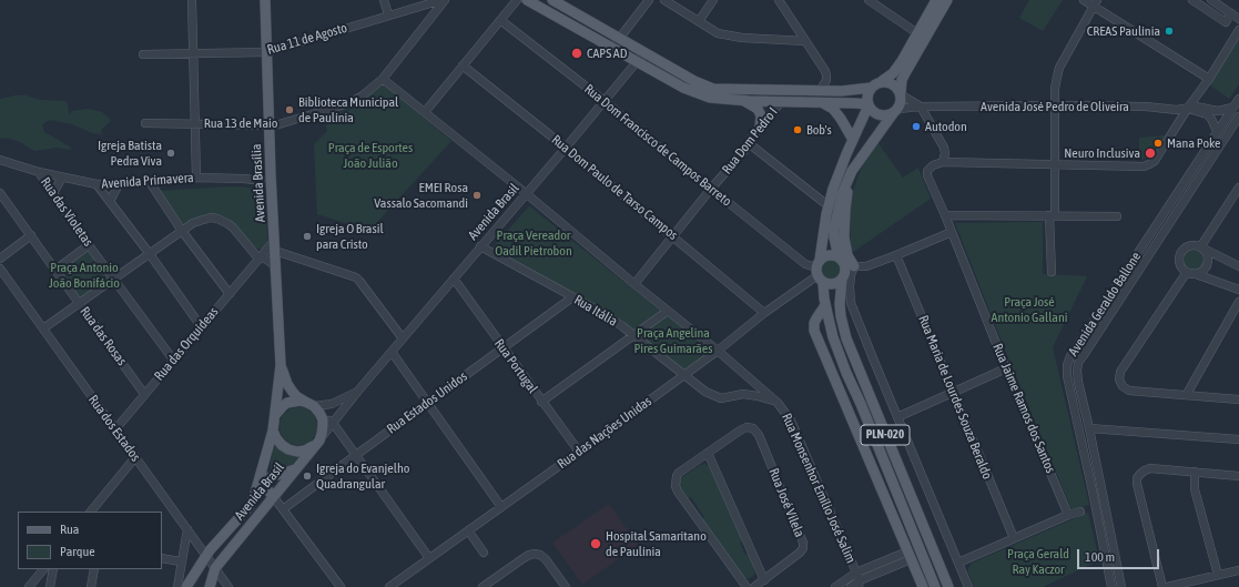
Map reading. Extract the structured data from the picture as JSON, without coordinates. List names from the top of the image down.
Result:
{
  "streets": {
    "main road": ["Avenida Brasília", "Avenida Brasil", "PLN-020"],
    "street": [
      "Rua 11 de Agosto",
      "Avenida José Pedro de Oliveira",
      "Rua 13 de Maio",
      "Rua Dom Pedro I",
      "Rua Dom Francisco de Campos Barreto",
      "Avenida Primavera",
      "Rua Dom Paulo de Tarso Campos",
      "Rua das Violetas",
      "Avenida Geraldo Ballone",
      "Rua Itália",
      "Rua das Rosas",
      "Rua das Orquídeas",
      "Rua Portugal",
      "Rua Maria de Lourdes Souza Beraldo",
      "Rua Estados Unidos",
      "Rua Jaime Ramos dos Santos",
      "Rua dos Estados",
      "Rua das Nações Unidas",
      "Rua Monsenhor Emílio José Salim",
      "Rua José Vilela"
    ]
  },
  "crossings": [
    ["Rua 11 de Agosto", "Avenida Brasília"],
    ["Avenida José Pedro de Oliveira", "Avenida Geraldo Ballone"],
    ["Avenida José Pedro de Oliveira", "PLN-020"],
    ["Rua 13 de Maio", "Avenida Brasília"],
    ["Rua 13 de Maio", "Rua Monsenhor Emílio José Salim"],
    ["Rua Dom Pedro I", "Rua Dom Francisco de Campos Barreto"],
    ["Rua Dom Pedro I", "Rua Dom Paulo de Tarso Campos"],
    ["Rua Dom Pedro I", "Rua Monsenhor Emílio José Salim"],
    ["Rua Dom Francisco de Campos Barreto", "Avenida Brasil"],
    ["Rua Dom Francisco de Campos Barreto", "Rua das Nações Unidas"],
    ["Rua Dom Francisco de Campos Barreto", "PLN-020"],
    ["Avenida Primavera", "Avenida Brasília"],
    ["Avenida Primavera", "Rua das Violetas"],
    ["Avenida Brasília", "Avenida Brasil"],
    ["Avenida Brasília", "Rua das Orquídeas"],
    ["Rua Dom Paulo de Tarso Campos", "Avenida Brasil"],
    ["Rua Dom Paulo de Tarso Campos", "Rua das Nações Unidas"],
    ["Rua das Violetas", "Rua das Orquídeas"],
    ["Avenida Brasil", "Rua Itália"],
    ["Avenida Brasil", "Rua Portugal"],
    ["Avenida Brasil", "Rua dos Estados"],
    ["Avenida Brasil", "Rua Monsenhor Emílio José Salim"],
    ["Rua Itália", "Rua Estados Unidos"],
    ["Rua Itália", "Rua das Nações Unidas"],
    ["Rua Itália", "Rua Monsenhor Emílio José Salim"],
    ["Rua das Rosas", "Rua das Orquídeas"],
    ["Rua das Orquídeas", "Rua dos Estados"],
    ["Rua Portugal", "Rua Estados Unidos"],
    ["Rua Portugal", "Rua das Nações Unidas"],
    ["Rua das Nações Unidas", "PLN-020"],
    ["Rua das Nações Unidas", "Rua Monsenhor Emílio José Salim"]
  ],
  "parks": [
    "Praça de Esportes João Julião",
    "Praça Vereador Oadil Pietrobon",
    "Praça Antonio João Bonifácio",
    "Praça José Antonio Gallani",
    "Praça Angelina Pires Guimarães",
    "Praça Gerald Ray Kaczor"
  ],
  "places": [
    "CREAS Paulínia",
    "CAPS AD",
    "Biblioteca Municipal de Paulínia",
    "Autodon",
    "Bob's",
    "Mana Poke",
    "Igreja Batista Pedra Viva",
    "Neuro Inclusiva",
    "EMEI Rosa Vassalo Sacomandi",
    "Igreja O Brasil para Cristo",
    "Igreja do Evanjelho Quadrangular",
    "Hospital Samaritano de Paulínia"
  ],
  "legend": ["Rua", "Parque"],
  "scale_bar": "100 m"
}
